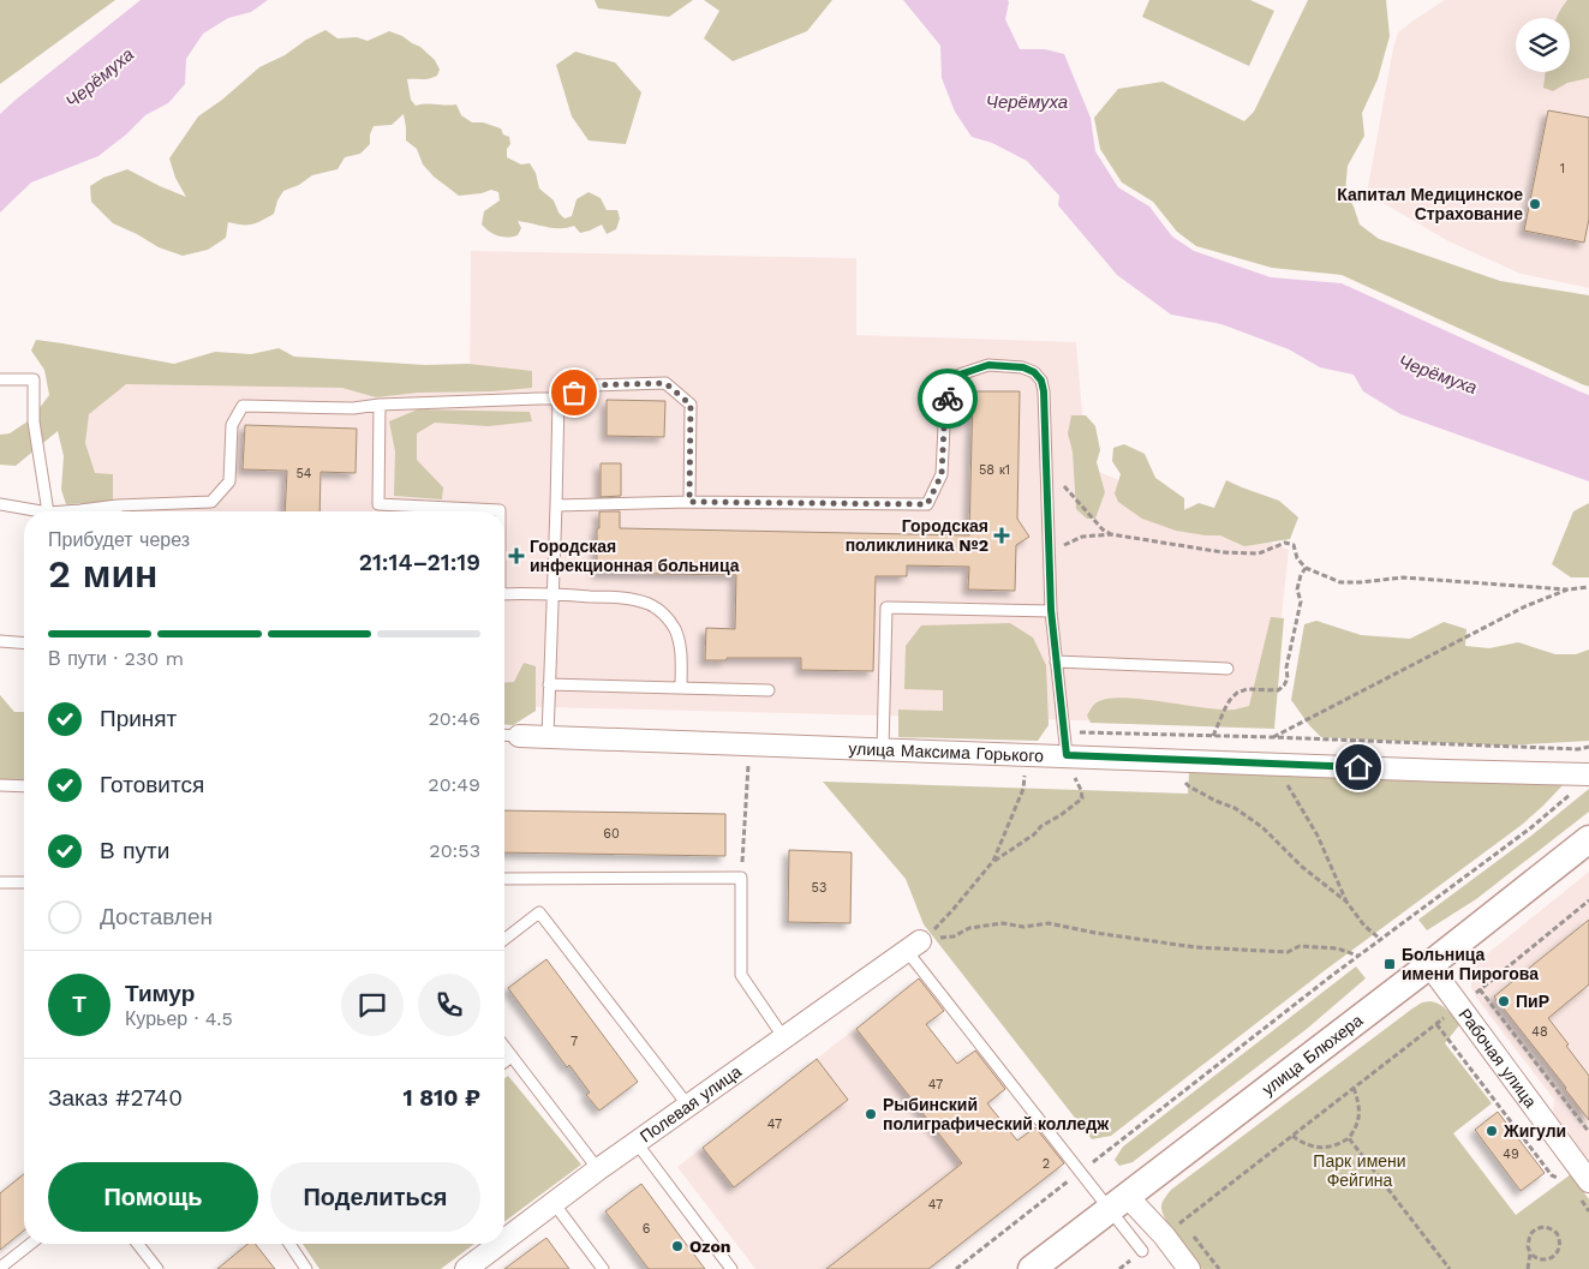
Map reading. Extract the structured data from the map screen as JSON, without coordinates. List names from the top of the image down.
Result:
{
  "streets": {
    "street": [
      "улица Максима Горького",
      "улица Блюхера",
      "Рабочая улица",
      "Полевая улица"
    ]
  },
  "crossings": [
    ["улица Блюхера", "Рабочая улица"]
  ],
  "water": ["Черёмуха"],
  "parks": ["Парк имени Фейгина"],
  "places": {
    "other": [
      "Капитал Медицинское Страхование",
      "ПиР",
      "Рыбинский полиграфический колледж",
      "Жигули",
      "Ozon"
    ],
    "health": ["Городская поликлиника №2", "Городская инфекционная больница"],
    "transit": ["Больница имени Пирогова"]
  },
  "house_numbers": [
    "1",
    "58 к1",
    "54",
    "60",
    "53",
    "48",
    "7",
    "47",
    "47",
    "49",
    "2",
    "47",
    "6"
  ],
  "page": {
    "heading": ["2 мин", "Прибудет через", "21:14–21:19"],
    "panel": [
      "Тимур",
      "Курьер · 4.5",
      "Заказ #2740",
      "1 810 ₽"
    ],
    "bar": "В пути · 230 m",
    "list": [
      ["Принят", "20:46"],
      ["Готовится", "20:49"],
      ["В пути", "20:53"],
      "Доставлен"
    ],
    "round": "Т",
    "buttons": ["Помощь", "Поделиться"]
  }
}
